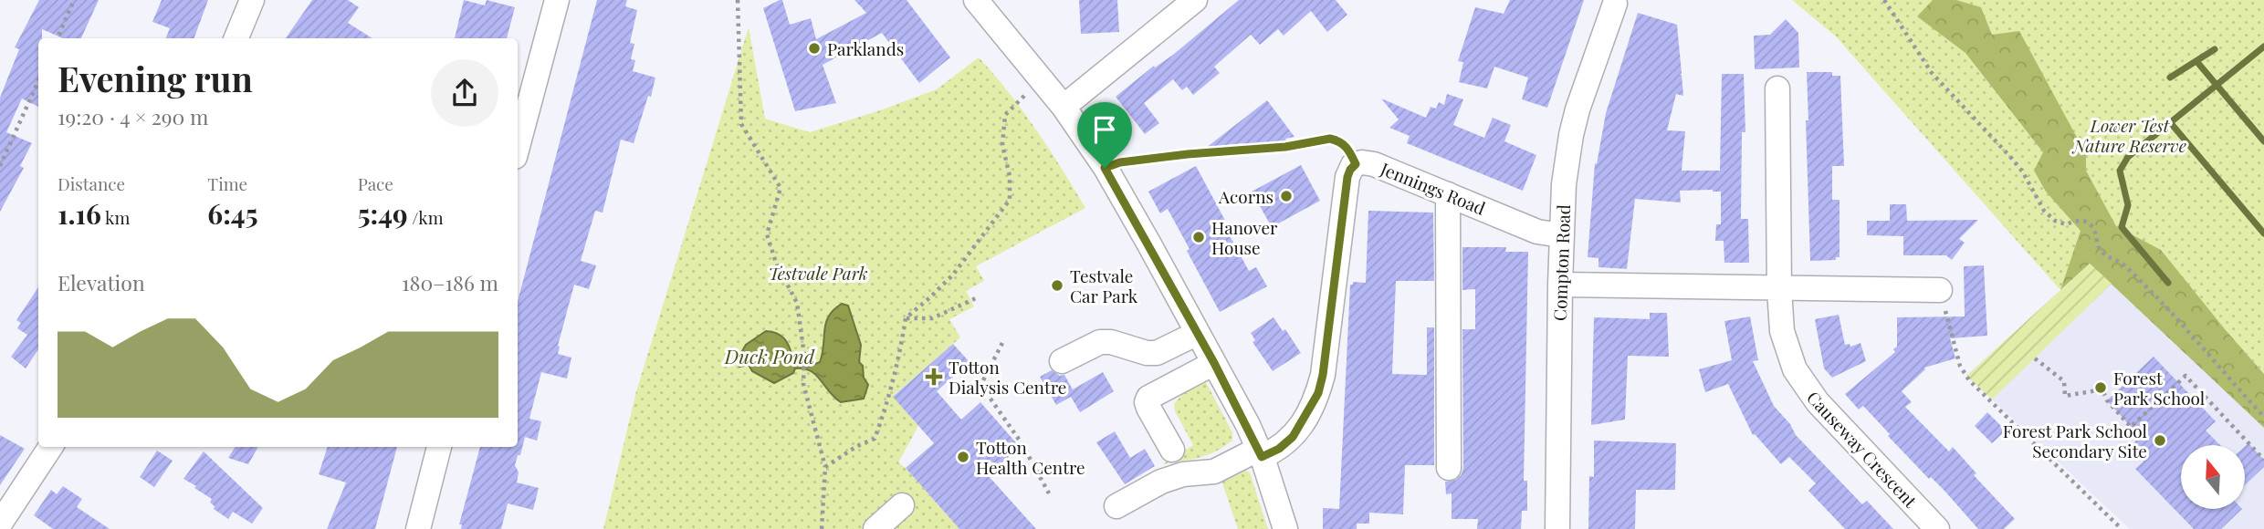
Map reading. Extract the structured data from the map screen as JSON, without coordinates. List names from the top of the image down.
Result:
{
  "streets": {
    "street": ["Jennings Road", "Compton Road", "Causeway Crescent"]
  },
  "crossings": [
    ["Jennings Road", "Compton Road"]
  ],
  "water": ["Duck Pond"],
  "parks": ["Lower Test Nature Reserve", "Testvale Park"],
  "places": {
    "other": [
      "Parklands",
      "Acorns",
      "Hanover House",
      "Testvale Car Park",
      "Forest Park School",
      "Forest Park School Secondary Site",
      "Totton Health Centre"
    ],
    "health": ["Totton Dialysis Centre"]
  },
  "north": "top",
  "page": {
    "heading": ["Evening run", "19:20 · 4 × 290 m"],
    "stats": [
      ["Distance", "1.16 km"],
      ["Time", "6:45"],
      ["Pace", "5:49 /km"]
    ],
    "chart": ["Elevation", "180–186 m"]
  }
}
